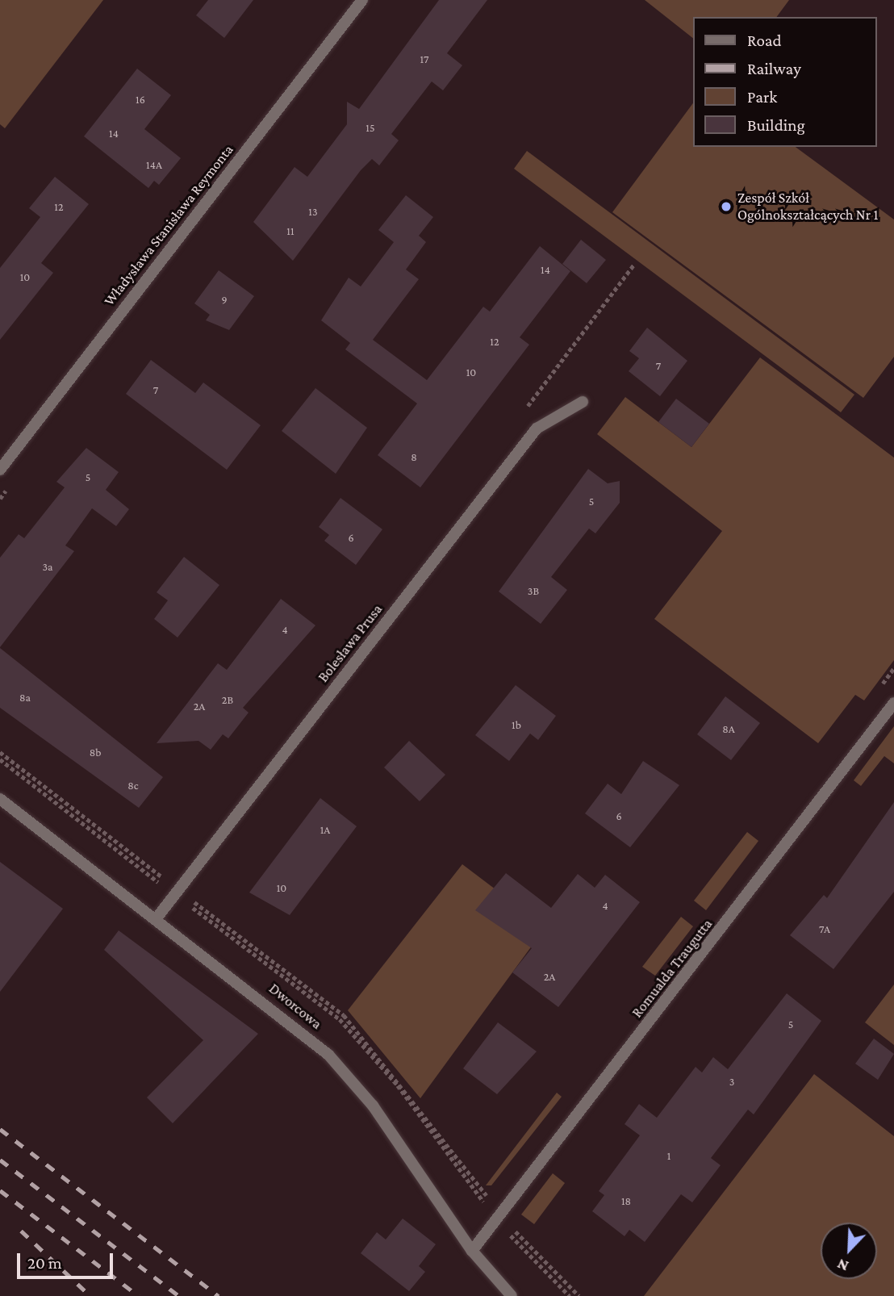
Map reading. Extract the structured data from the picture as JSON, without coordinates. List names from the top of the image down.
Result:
{
  "streets": {
    "street": [
      "Władysława Stanisława Reymonta",
      "Bolesława Prusa",
      "Romualda Traugutta",
      "Dworcowa"
    ]
  },
  "crossings": [
    ["Bolesława Prusa", "Dworcowa"],
    ["Romualda Traugutta", "Dworcowa"]
  ],
  "places": ["Zespół Szkół Ogólnokształcących Nr 1"],
  "house_numbers": [
    "17",
    "16",
    "15",
    "14",
    "14A",
    "12",
    "13",
    "11",
    "14",
    "10",
    "9",
    "12",
    "7",
    "10",
    "7",
    "8",
    "5",
    "5",
    "6",
    "3a",
    "3B",
    "4",
    "8a",
    "2B",
    "2A",
    "1b",
    "8A",
    "8b",
    "8c",
    "6",
    "1A",
    "10",
    "4",
    "7A",
    "2A",
    "5",
    "3",
    "1",
    "18"
  ],
  "legend": [
    "Road",
    "Railway",
    "Park",
    "Building"
  ],
  "scale_bar": "20 m",
  "north": "bottom left"
}
